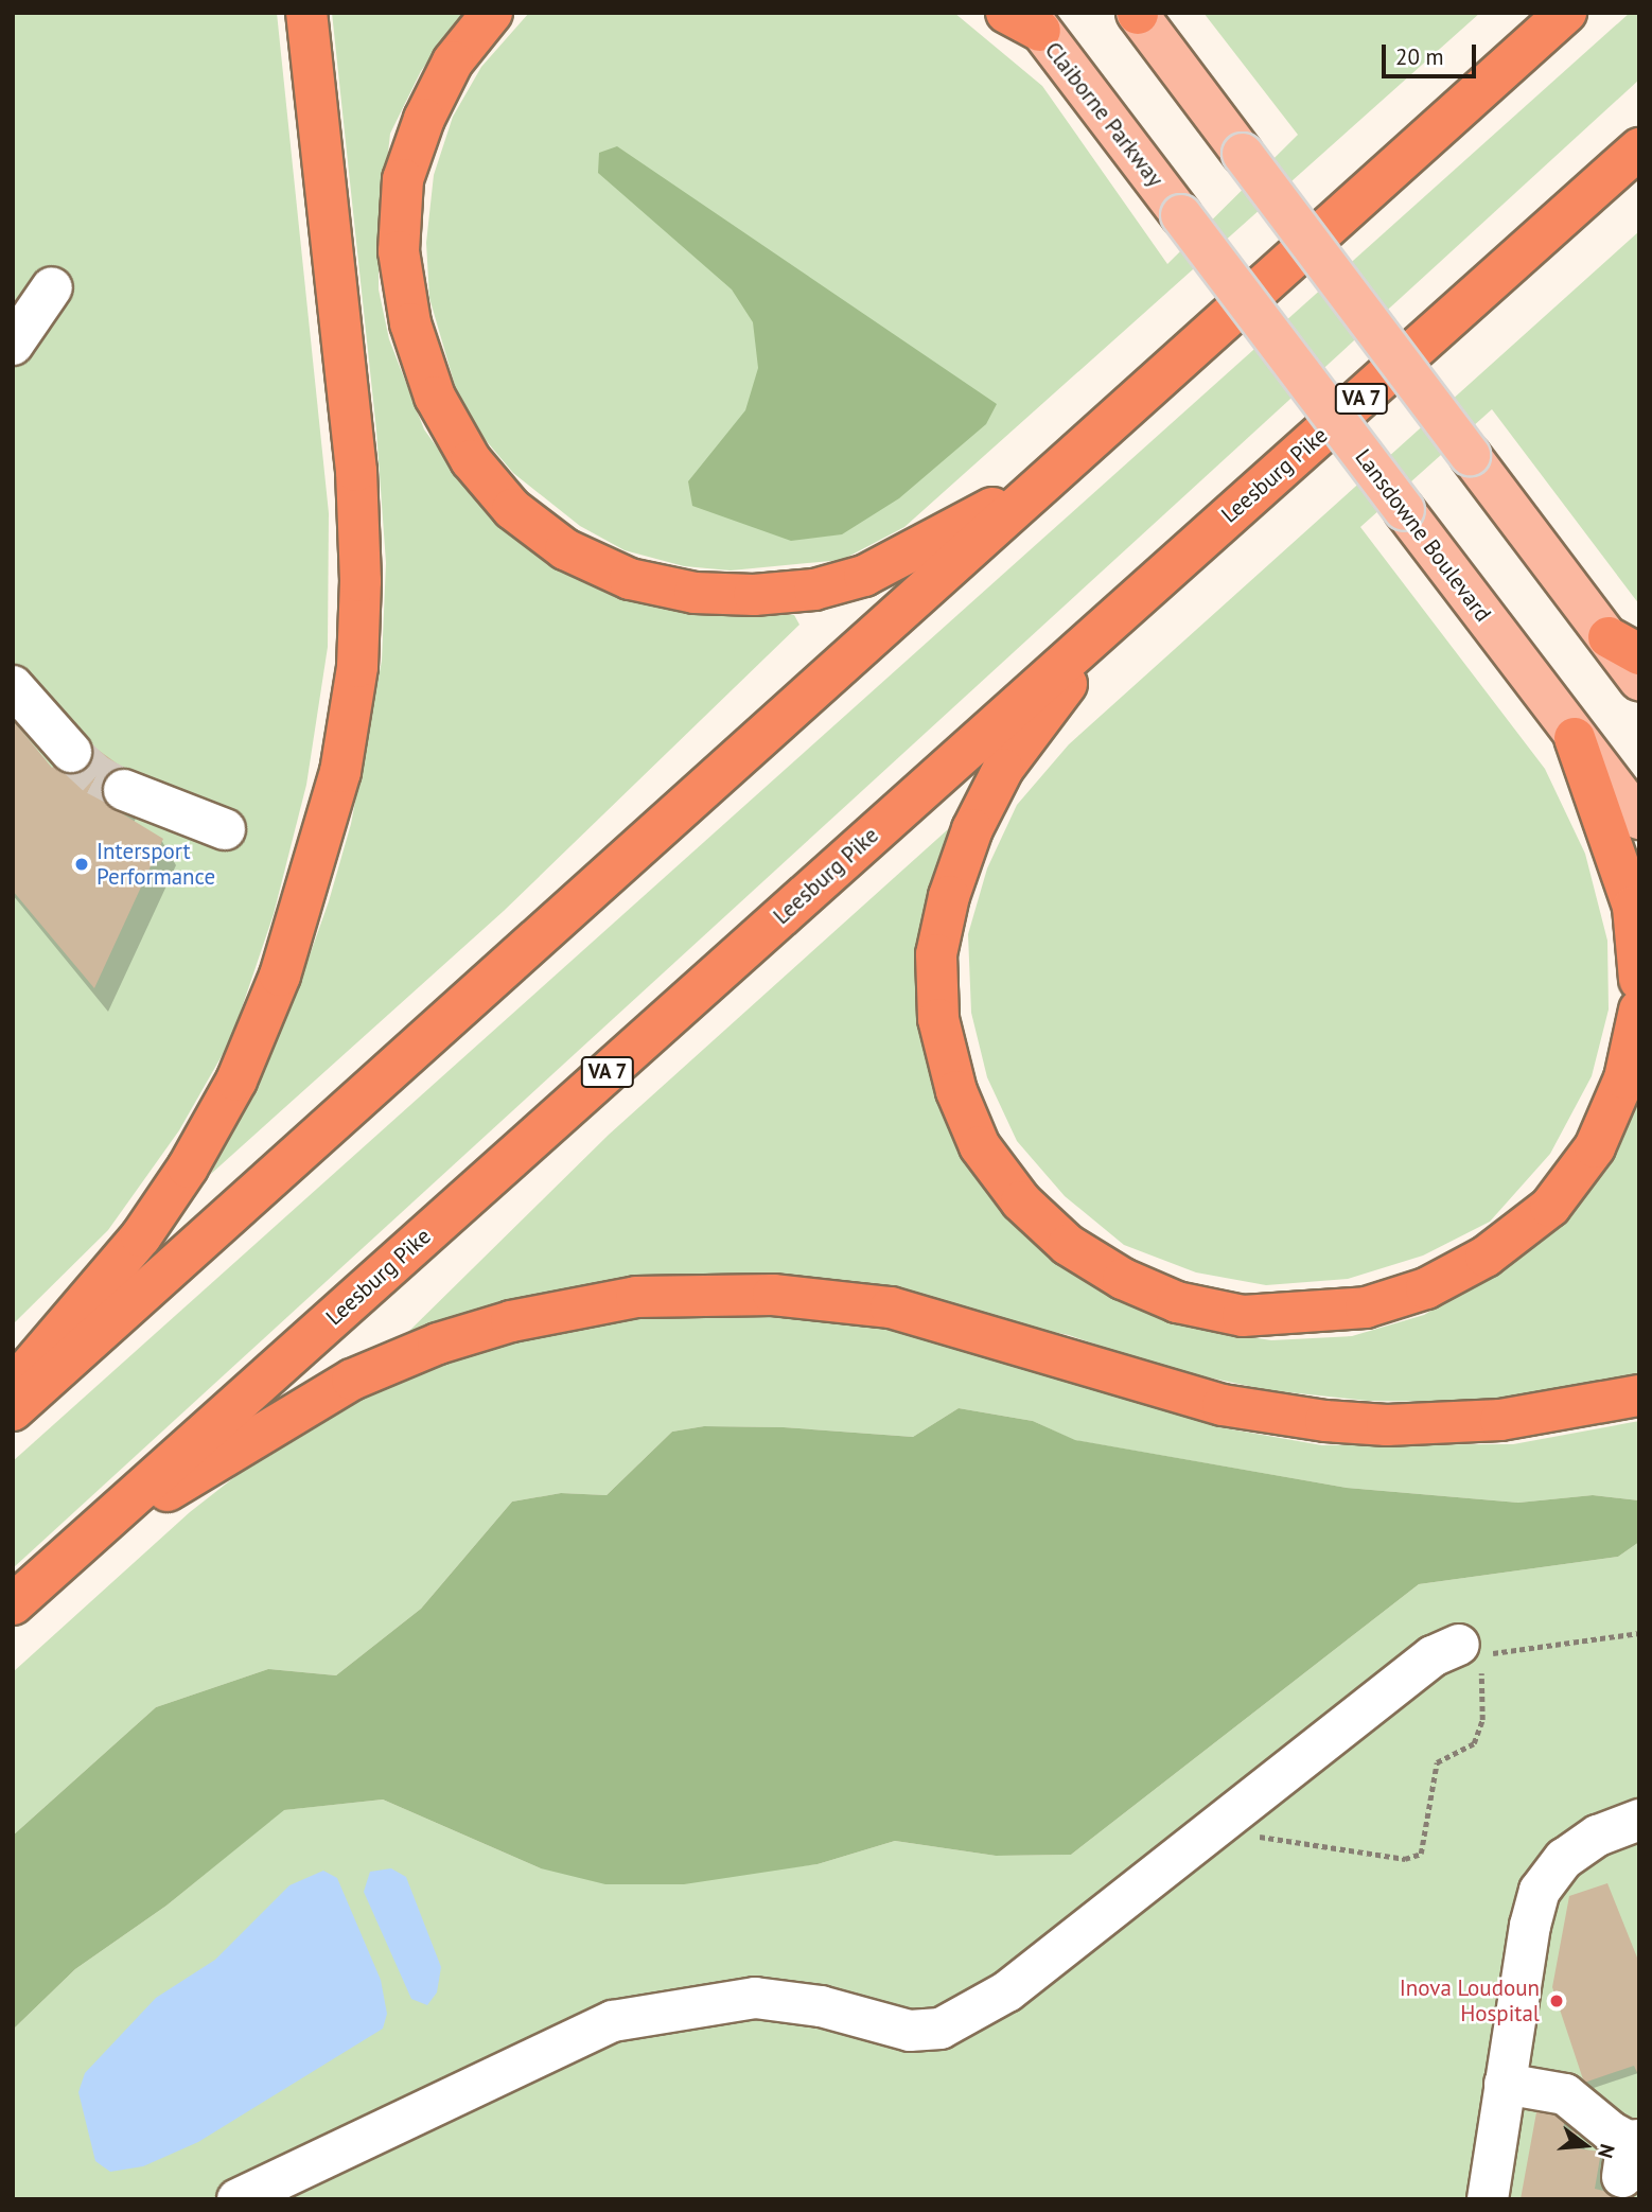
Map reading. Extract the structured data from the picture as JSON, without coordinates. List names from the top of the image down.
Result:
{
  "streets": {
    "highway": ["VA 7", "Leesburg Pike"],
    "main road": ["Claiborne Parkway", "Lansdowne Boulevard"]
  },
  "crossings": [
    ["Claiborne Parkway", "Lansdowne Boulevard"]
  ],
  "places": ["Intersport Performance", "Inova Loudoun Hospital"],
  "scale_bar": "20 m",
  "north": "right"
}
